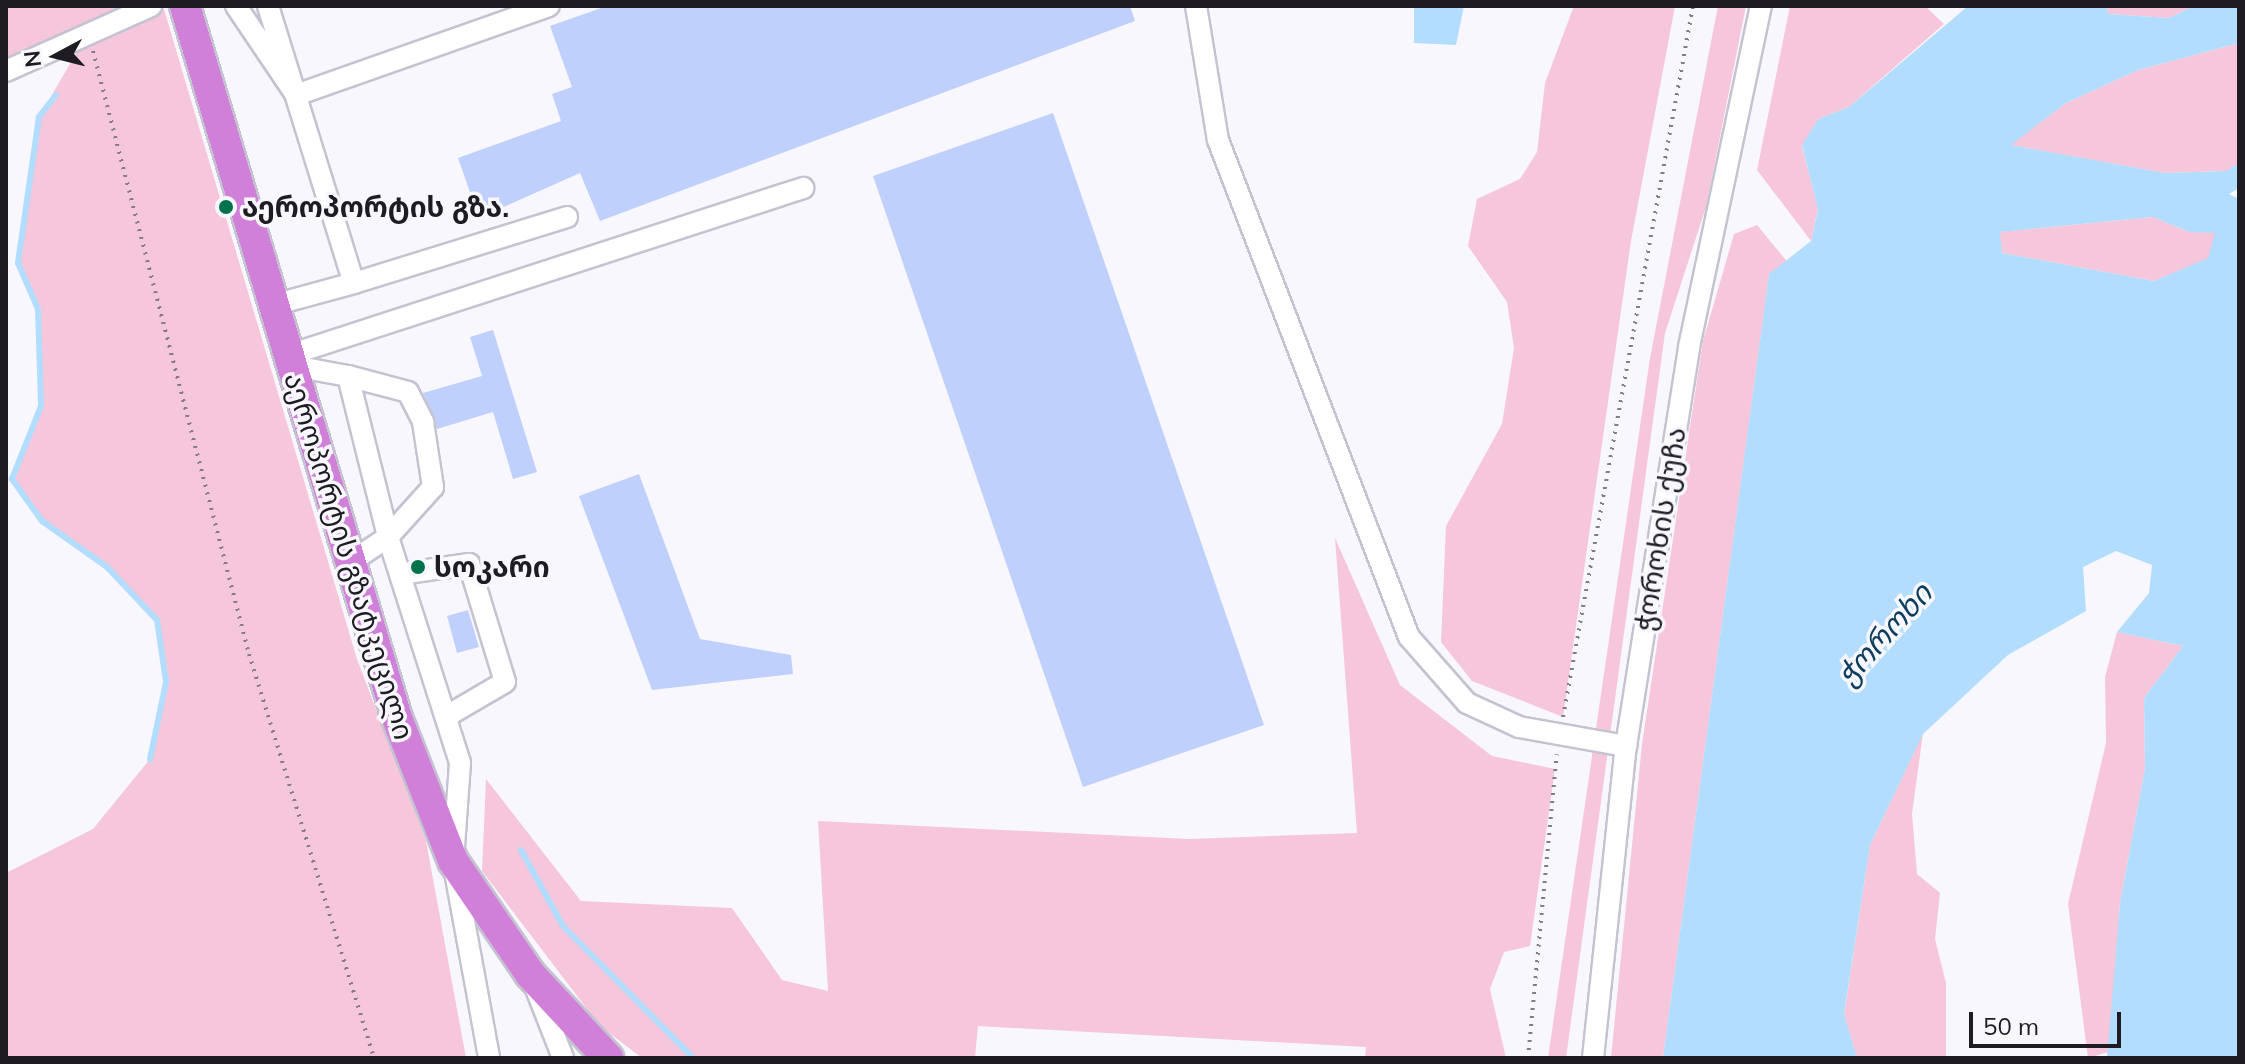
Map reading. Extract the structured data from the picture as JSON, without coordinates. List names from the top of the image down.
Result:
{
  "streets": {
    "highway": ["აეროპორტის გზატკეცილი"],
    "street": ["ჭოროხის ქუჩა"]
  },
  "water": ["ჭოროხი"],
  "places": ["აეროპორტის გზა.", "სოკარი"],
  "scale_bar": "50 m",
  "north": "left"
}
